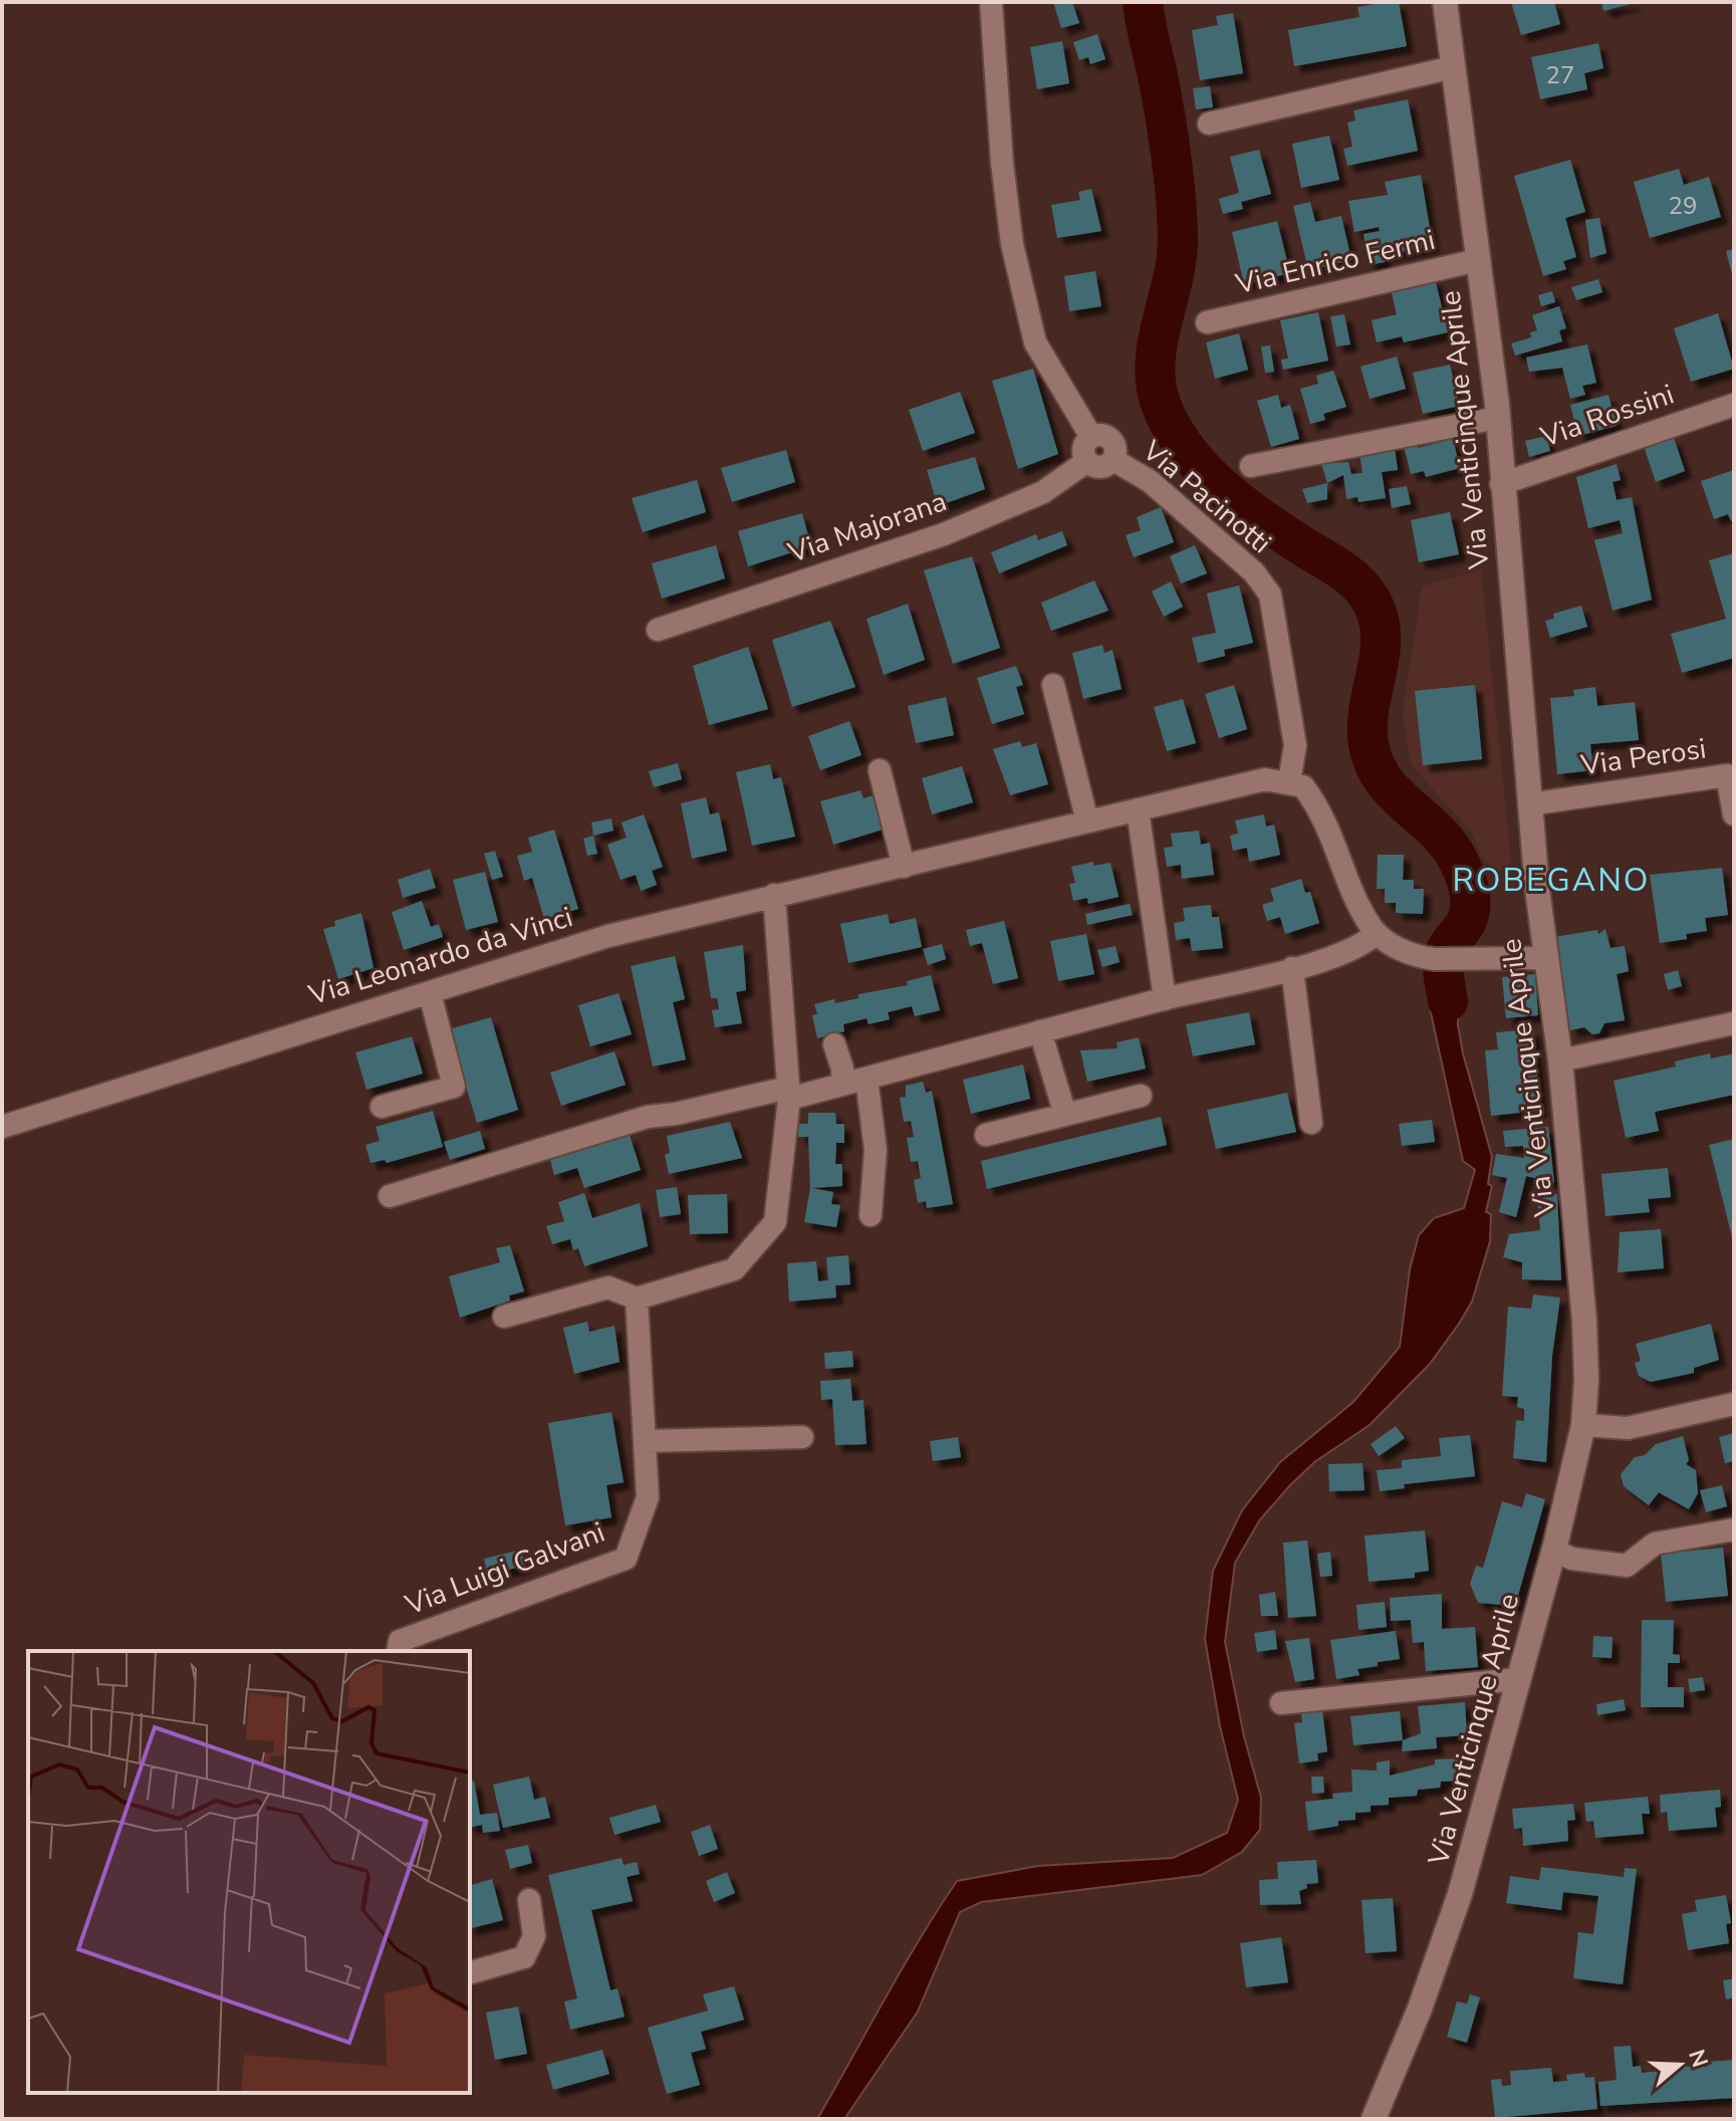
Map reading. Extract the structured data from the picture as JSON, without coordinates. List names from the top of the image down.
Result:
{
  "streets": {
    "main road": ["Via Venticinque Aprile"],
    "street": [
      "Via Enrico Fermi",
      "Via Rossini",
      "Via Pacinotti",
      "Via Majorana",
      "Via Perosi",
      "Via Leonardo da Vinci",
      "Via Luigi Galvani"
    ]
  },
  "crossings": [
    ["Via Enrico Fermi", "Via Venticinque Aprile"],
    ["Via Rossini", "Via Venticinque Aprile"],
    ["Via Venticinque Aprile", "Via Perosi"],
    ["Via Pacinotti", "Via Majorana"],
    ["Via Pacinotti", "Via Leonardo da Vinci"]
  ],
  "districts": ["ROBEGANO"],
  "house_numbers": ["27", "29"],
  "north": "right"
}
